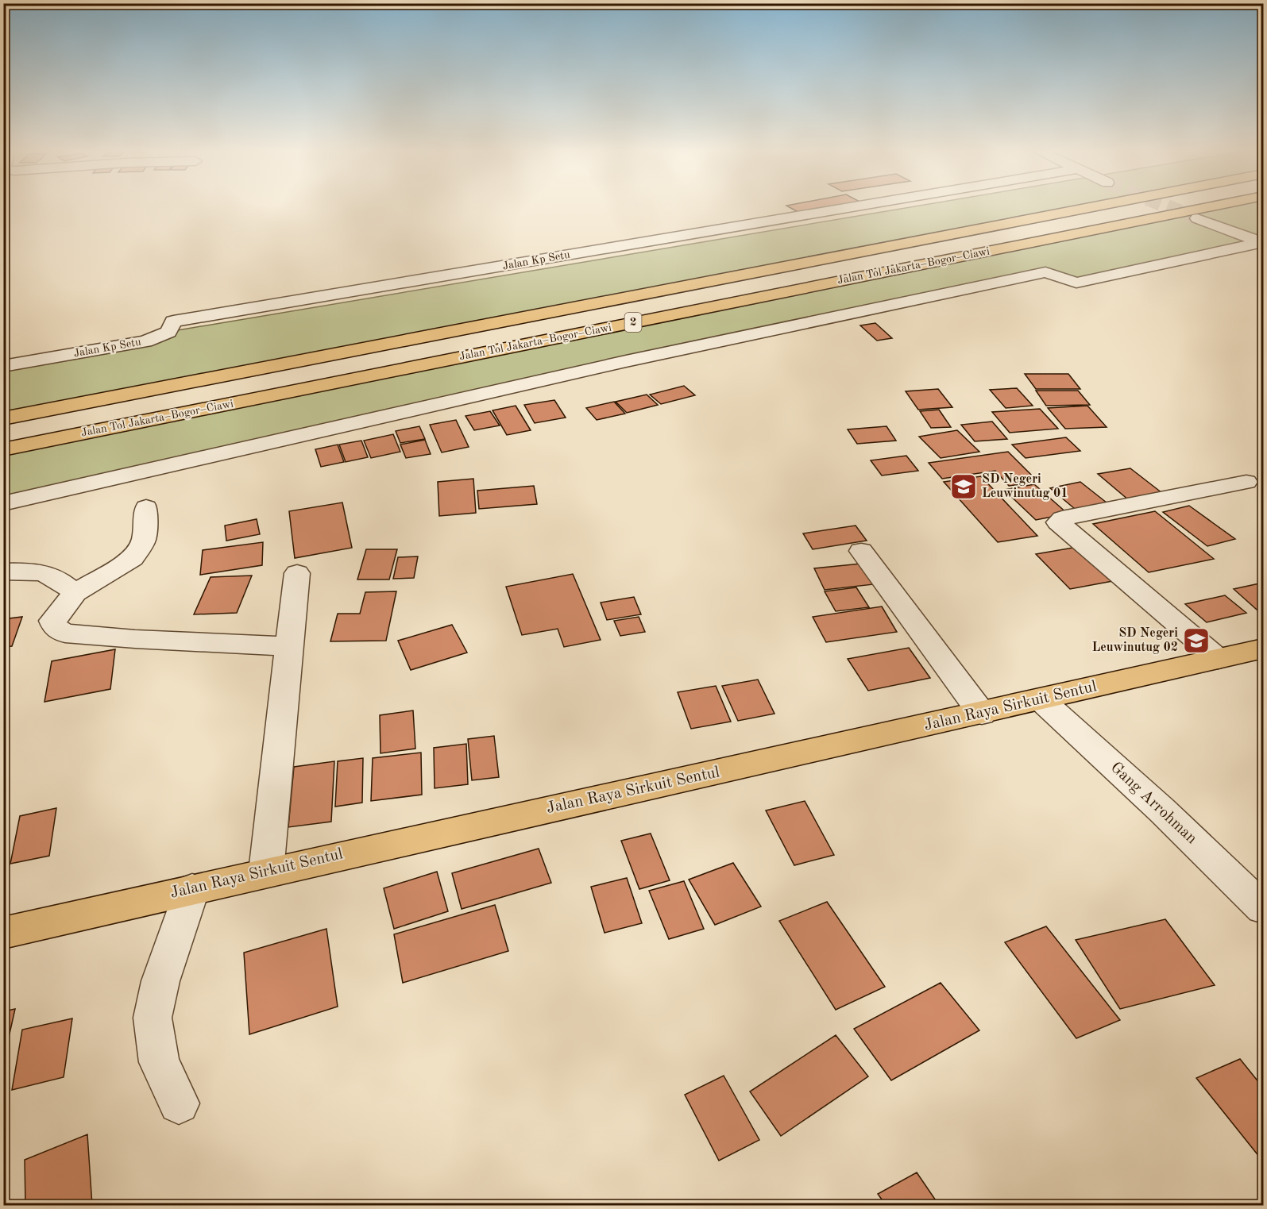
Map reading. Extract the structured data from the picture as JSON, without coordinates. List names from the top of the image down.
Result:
{
  "streets": {
    "main road": ["Jalan Tol Jakarta–Bogor–Ciawi", "2", "Jalan Raya Sirkuit Sentul"],
    "street": ["Jalan Kp Setu", "Gang Arrohman"]
  },
  "crossings": [
    ["Jalan Raya Sirkuit Sentul", "Gang Arrohman"]
  ],
  "places": {
    "school or university": ["SD Negeri Leuwinutug 01", "SD Negeri Leuwinutug 02"]
  }
}
